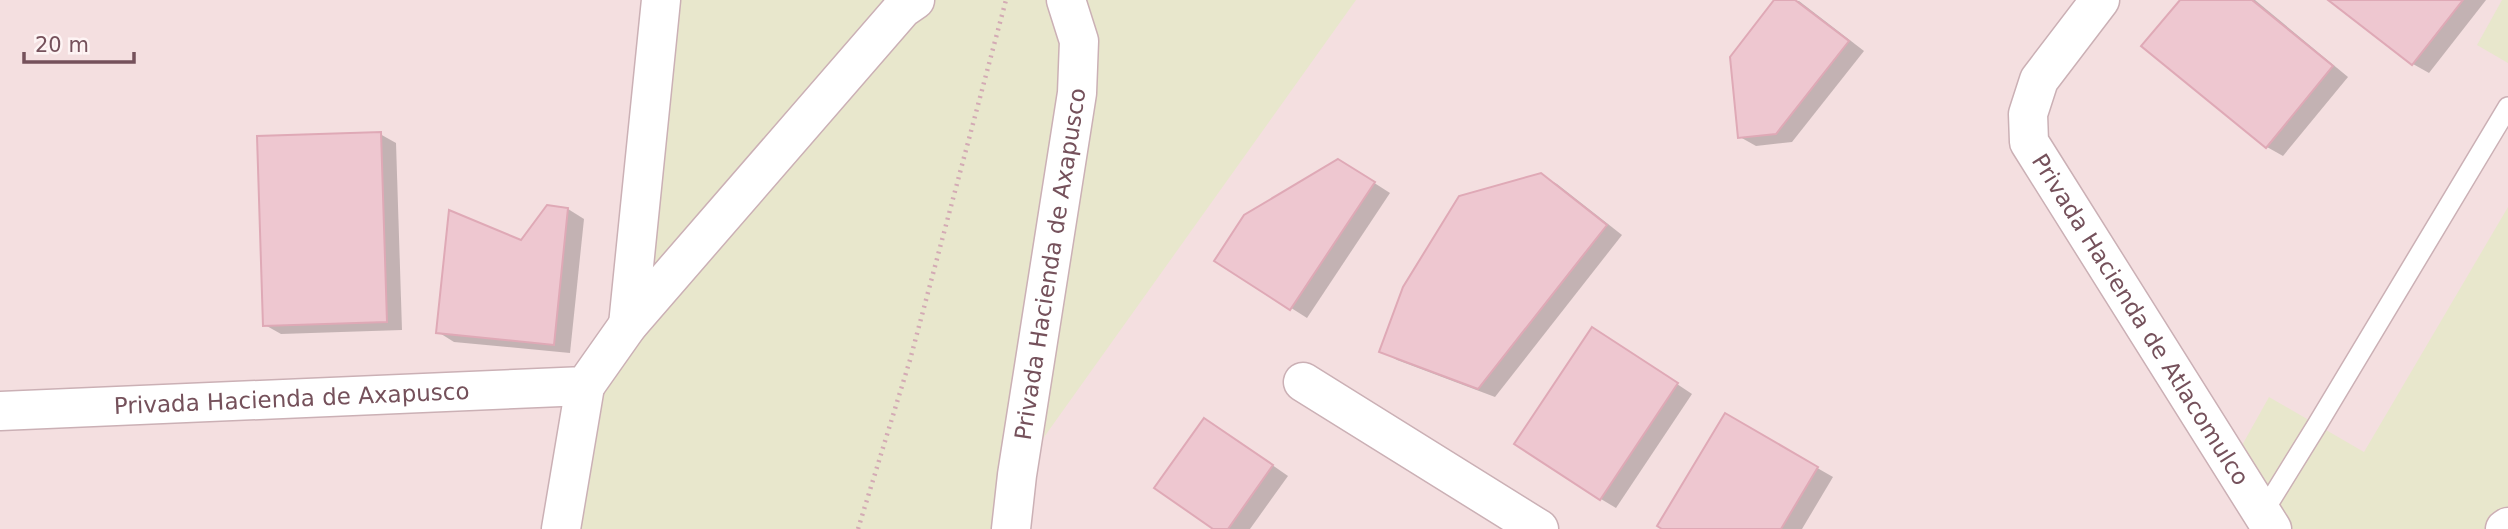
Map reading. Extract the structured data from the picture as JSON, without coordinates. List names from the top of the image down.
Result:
{
  "streets": {
    "street": ["Privada Hacienda de Axapusco", "Privada Hacienda de Atlacomulco"]
  },
  "scale_bar": "20 m"
}
